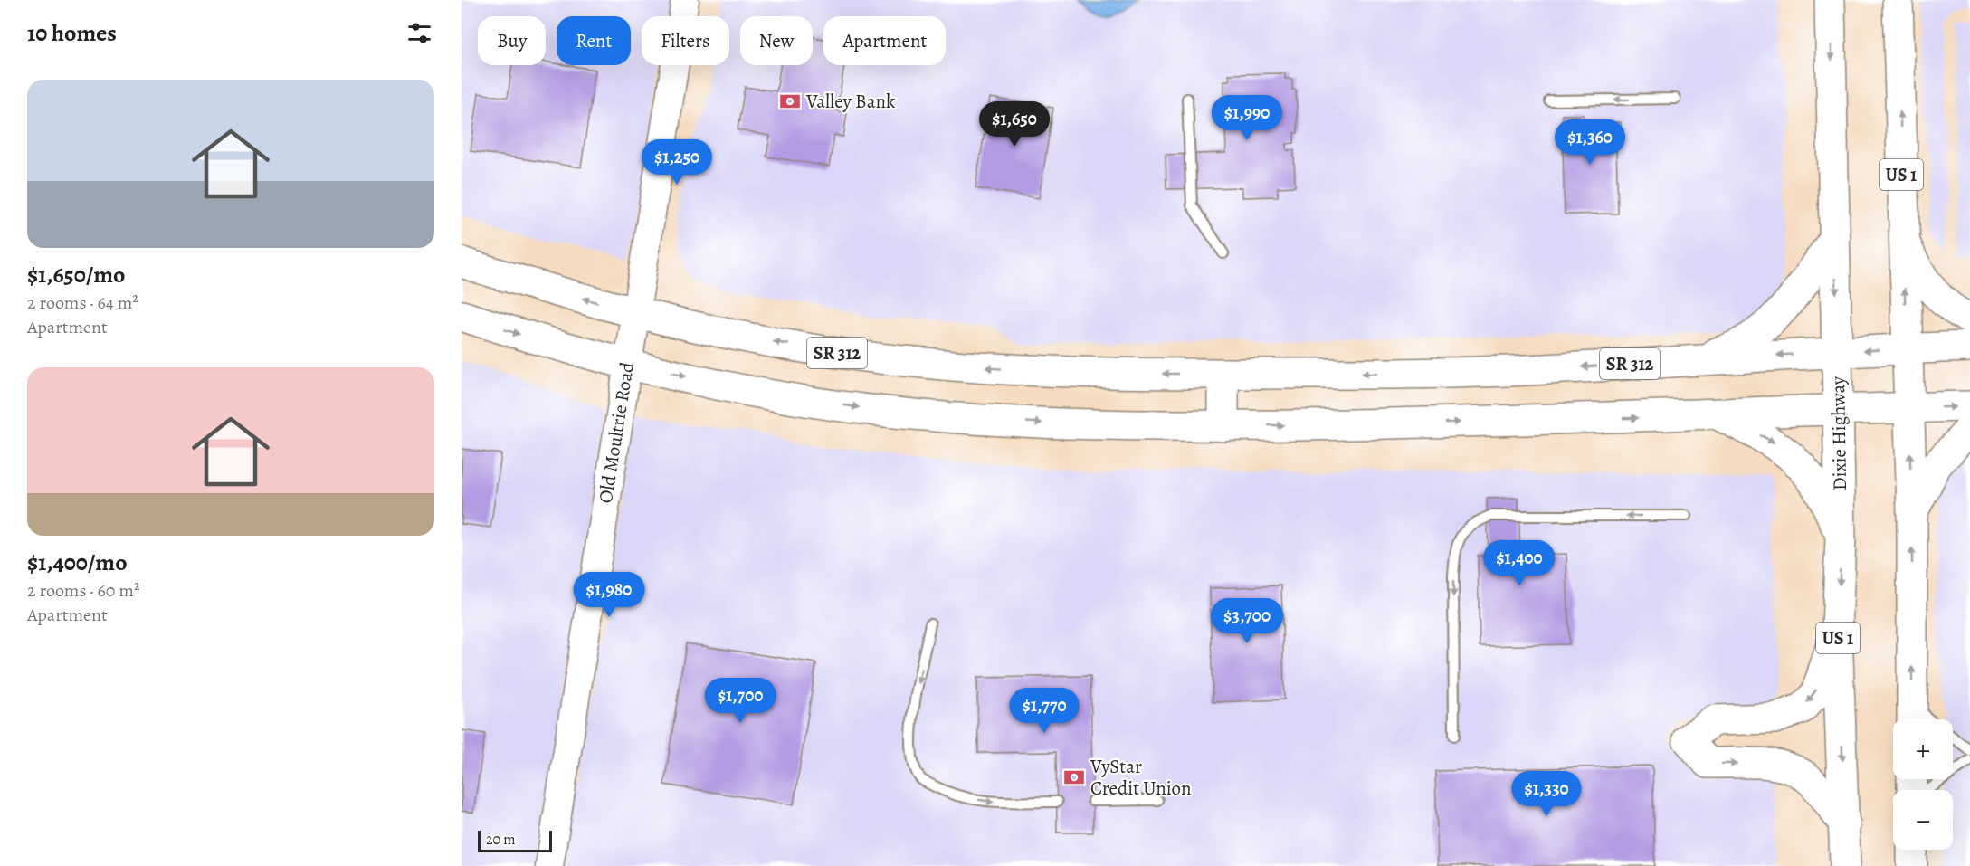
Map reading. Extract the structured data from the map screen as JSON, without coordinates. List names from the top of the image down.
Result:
{
  "streets": {
    "main road": [
      "US 1",
      "SR 312",
      "Old Moultrie Road",
      "Dixie Highway"
    ]
  },
  "crossings": [
    ["US 1", "SR 312"],
    ["SR 312", "Old Moultrie Road"],
    ["SR 312", "Dixie Highway"]
  ],
  "places": {
    "bank": ["Valley Bank", "VyStar Credit Union"]
  },
  "scale_bar": "20 m",
  "page": {
    "heading": "10 homes",
    "chip": [
      "Buy",
      "Rent",
      "Filters",
      "New",
      "Apartment"
    ],
    "list": [
      {
        "name": "$1,650/mo",
        "note": "2 rooms · 64 m² · Apartment"
      },
      {
        "name": "$1,400/mo",
        "note": "2 rooms · 60 m² · Apartment"
      }
    ],
    "price": [
      "$1,990",
      "$1,650",
      "$1,360",
      "$1,250",
      "$1,400",
      "$1,980",
      "$3,700",
      "$1,700",
      "$1,770",
      "$1,330"
    ],
    "map_buttons": ["+", "−"],
    "scale": "20 m"
  }
}
